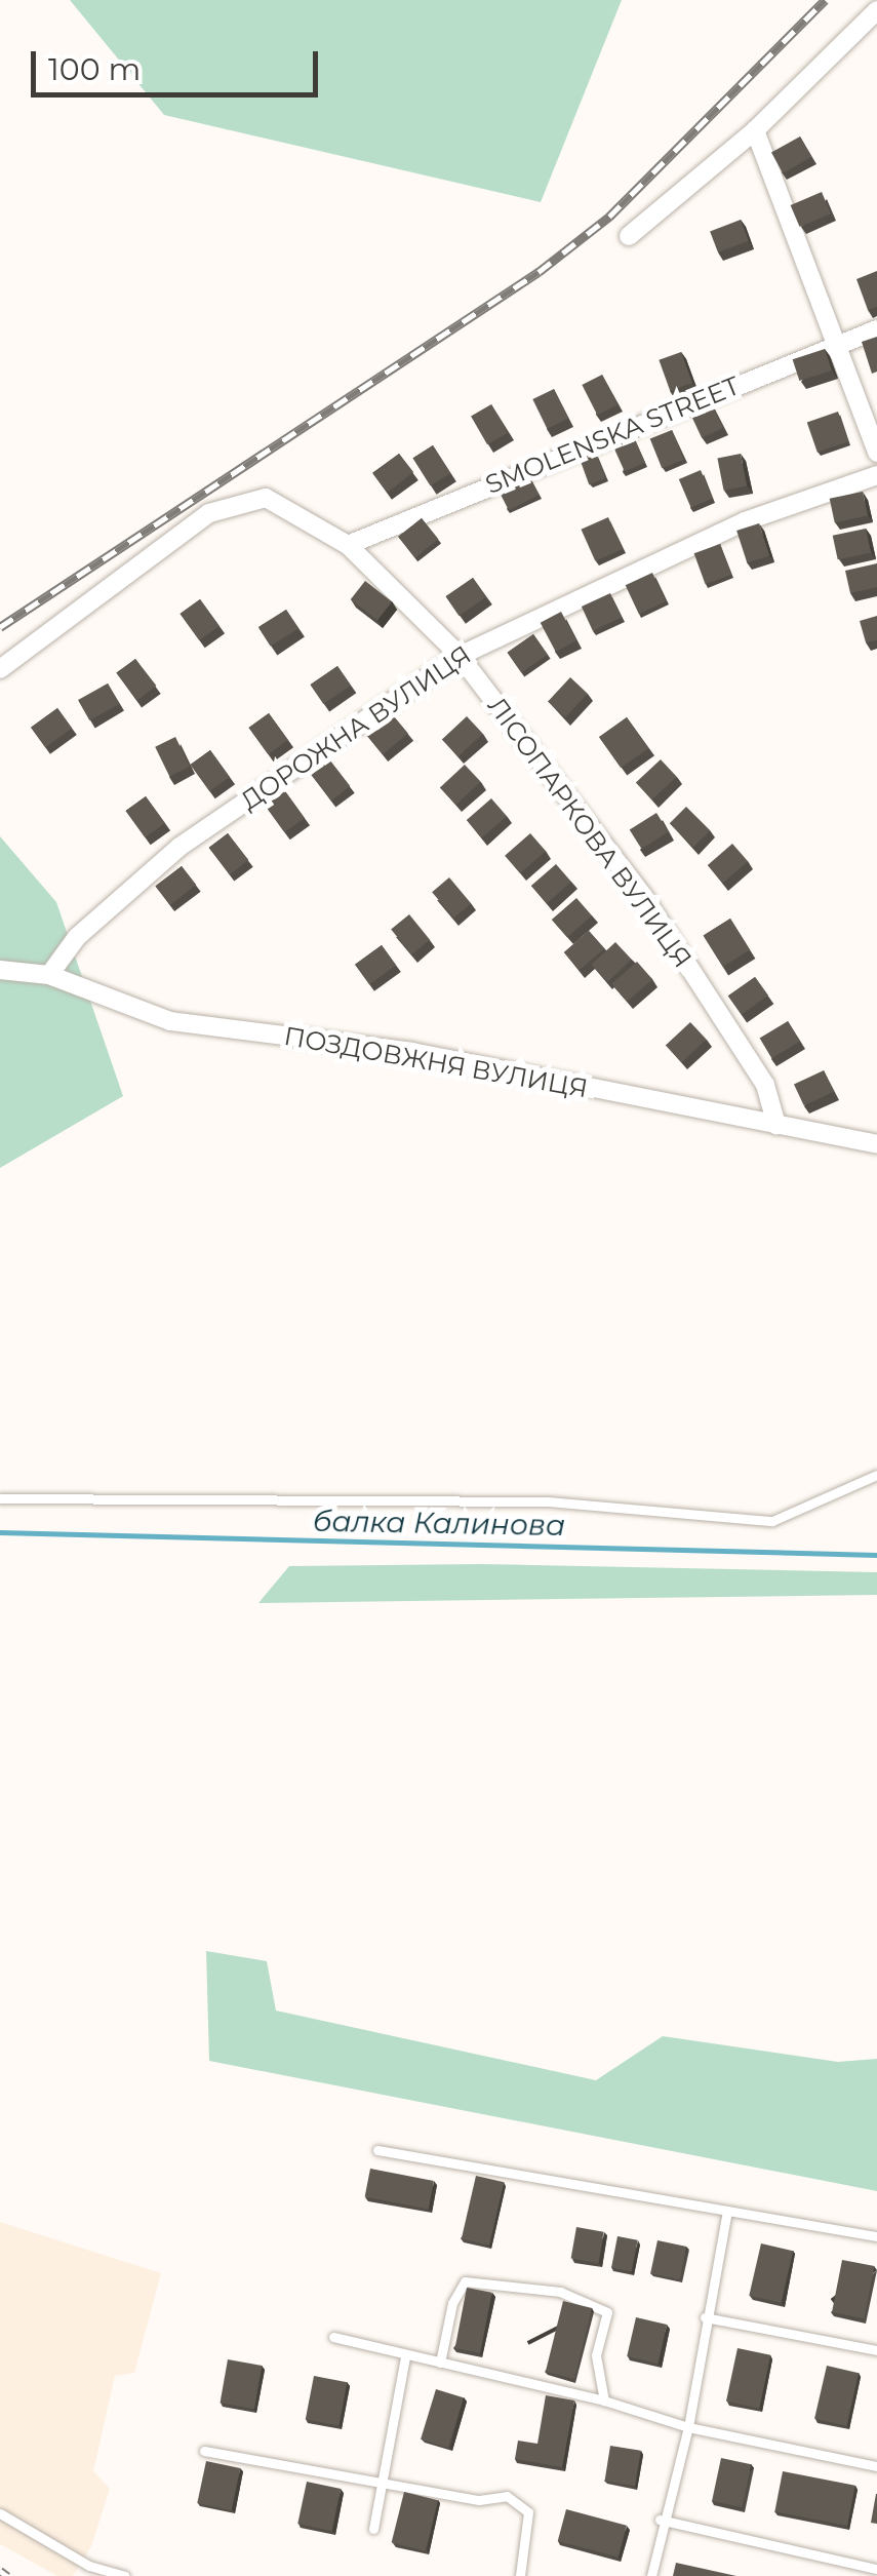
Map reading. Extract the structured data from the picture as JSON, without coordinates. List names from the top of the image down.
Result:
{
  "streets": {
    "street": [
      "SMOLENSKA STREET",
      "ДОРОЖНА ВУЛИЦЯ",
      "ЛІСОПАРКОВА ВУЛИЦЯ",
      "ПОЗДОВЖНЯ ВУЛИЦЯ"
    ]
  },
  "crossings": [
    ["SMOLENSKA STREET", "ЛІСОПАРКОВА ВУЛИЦЯ"],
    ["ДОРОЖНА ВУЛИЦЯ", "ЛІСОПАРКОВА ВУЛИЦЯ"],
    ["ДОРОЖНА ВУЛИЦЯ", "ПОЗДОВЖНЯ ВУЛИЦЯ"],
    ["ЛІСОПАРКОВА ВУЛИЦЯ", "ПОЗДОВЖНЯ ВУЛИЦЯ"]
  ],
  "water": ["балка Калинова"],
  "scale_bar": "100 m"
}
